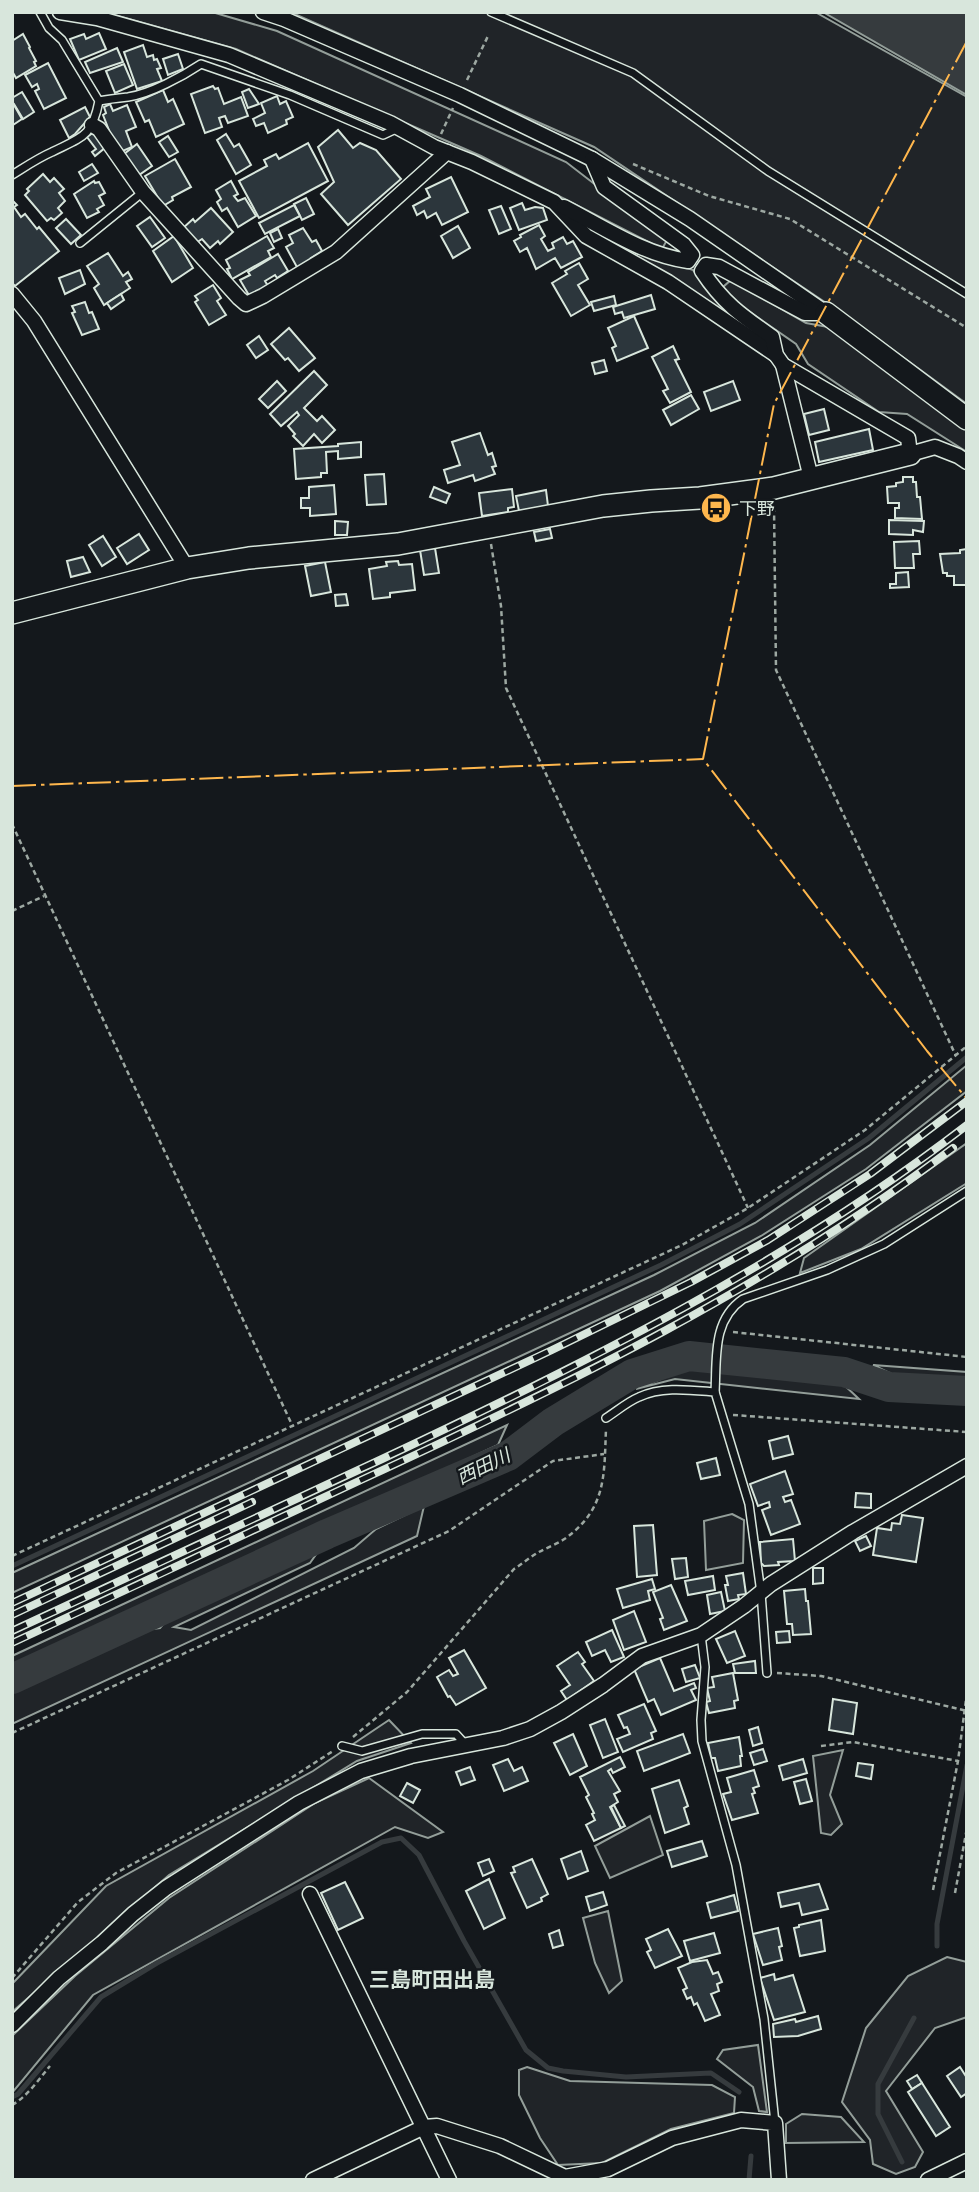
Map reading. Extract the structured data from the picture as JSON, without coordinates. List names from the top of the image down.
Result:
{
  "districts": ["三島町田出島"],
  "water": ["西田川"],
  "places": {
    "bus stop": ["下野"]
  }
}
